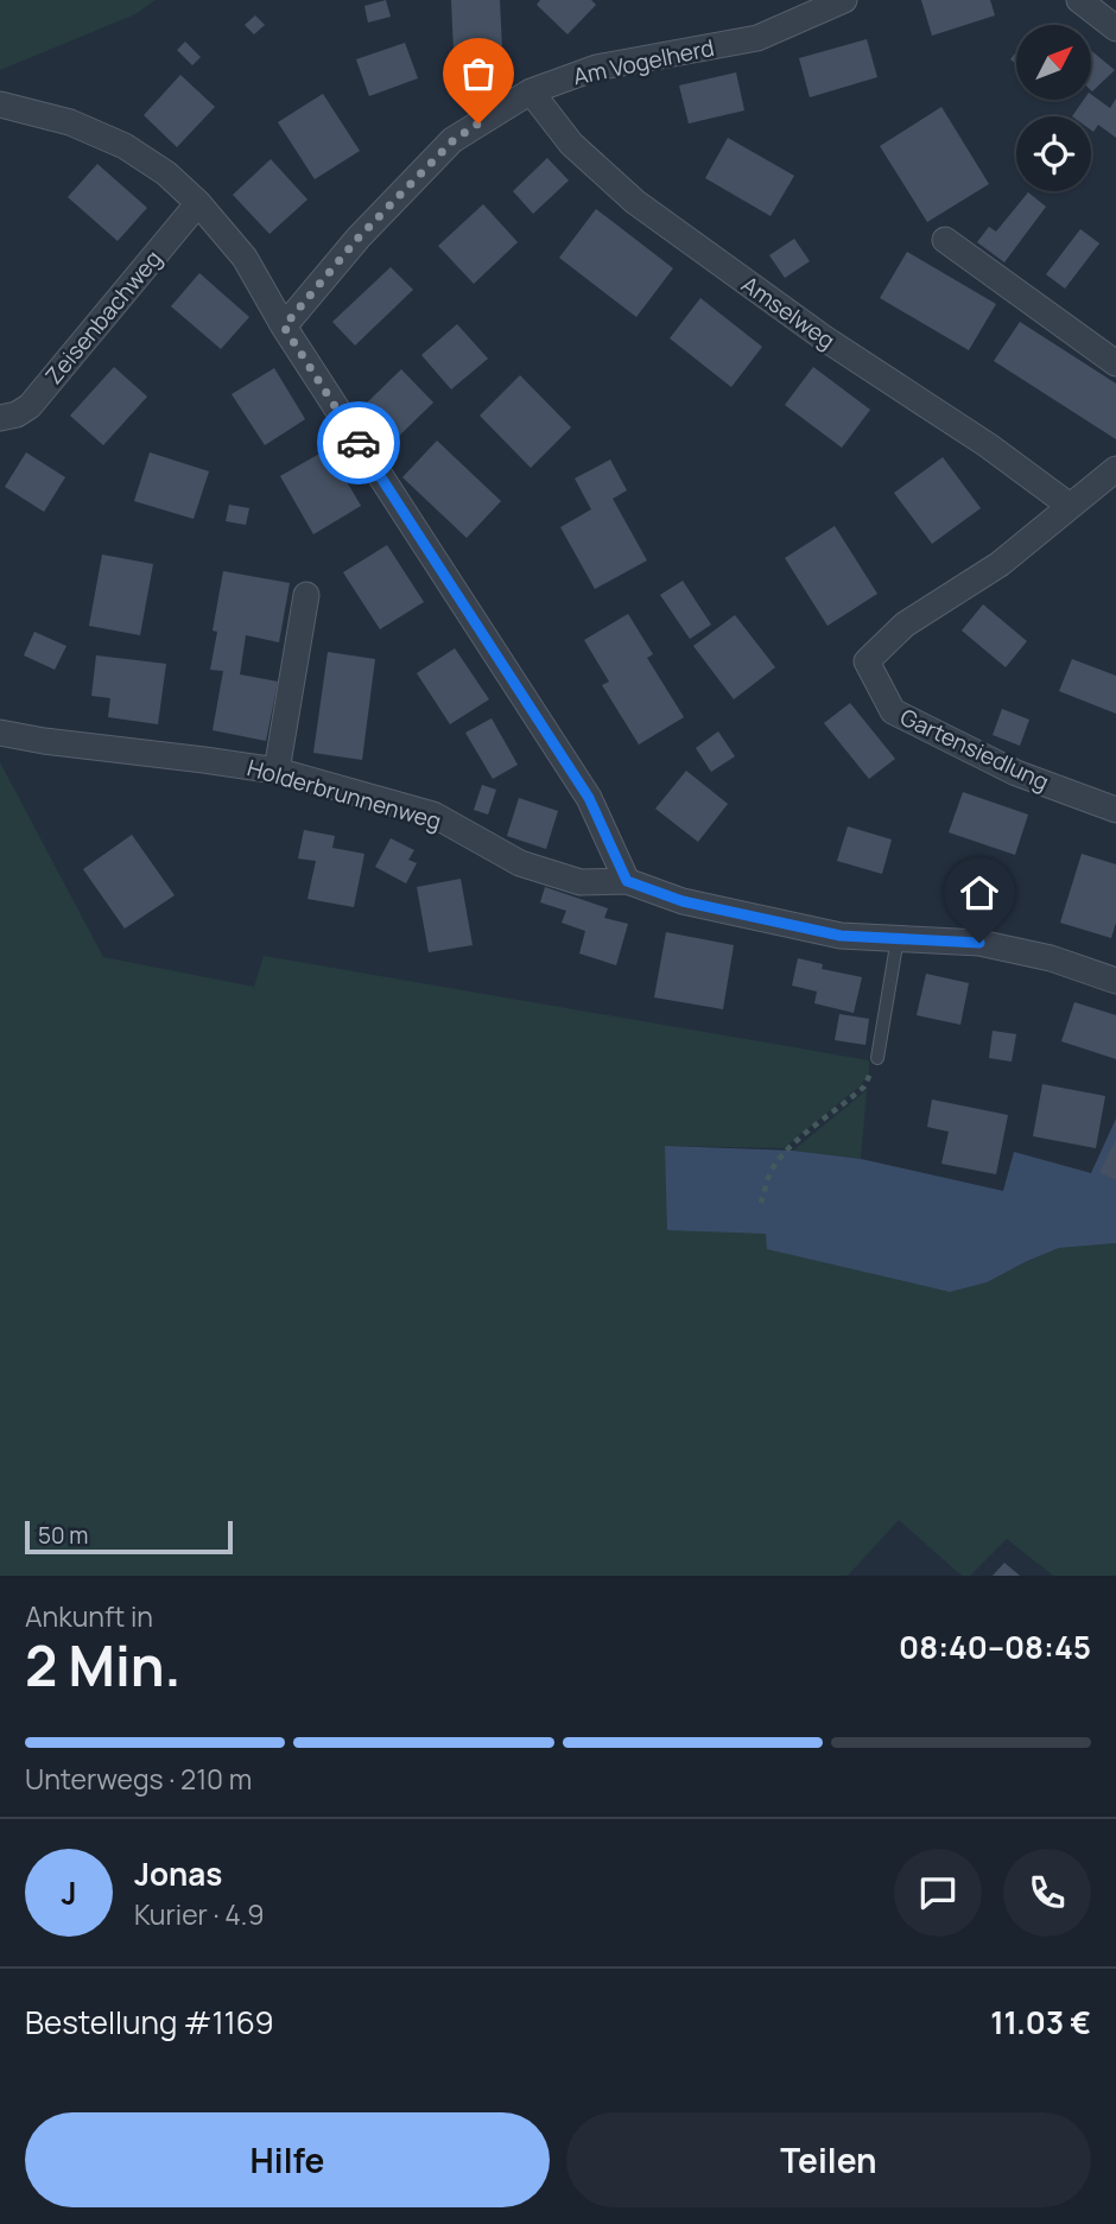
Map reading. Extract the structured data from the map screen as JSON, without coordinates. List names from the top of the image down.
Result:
{
  "streets": {
    "street": [
      "Am Vogelherd",
      "Amselweg",
      "Zeisenbachweg",
      "Gartensiedlung",
      "Holderbrunnenweg"
    ]
  },
  "crossings": [
    ["Am Vogelherd", "Amselweg"],
    ["Amselweg", "Gartensiedlung"]
  ],
  "scale_bar": "50 m",
  "north": "top right",
  "page": {
    "scale": "50 m",
    "heading": ["2 Min.", "Ankunft in", "08:40–08:45"],
    "panel": [
      "Jonas",
      "Kurier · 4.9",
      "Bestellung #1169",
      "11.03 €"
    ],
    "bar": "Unterwegs · 210 m",
    "round": "J",
    "buttons": ["Hilfe", "Teilen"]
  }
}
